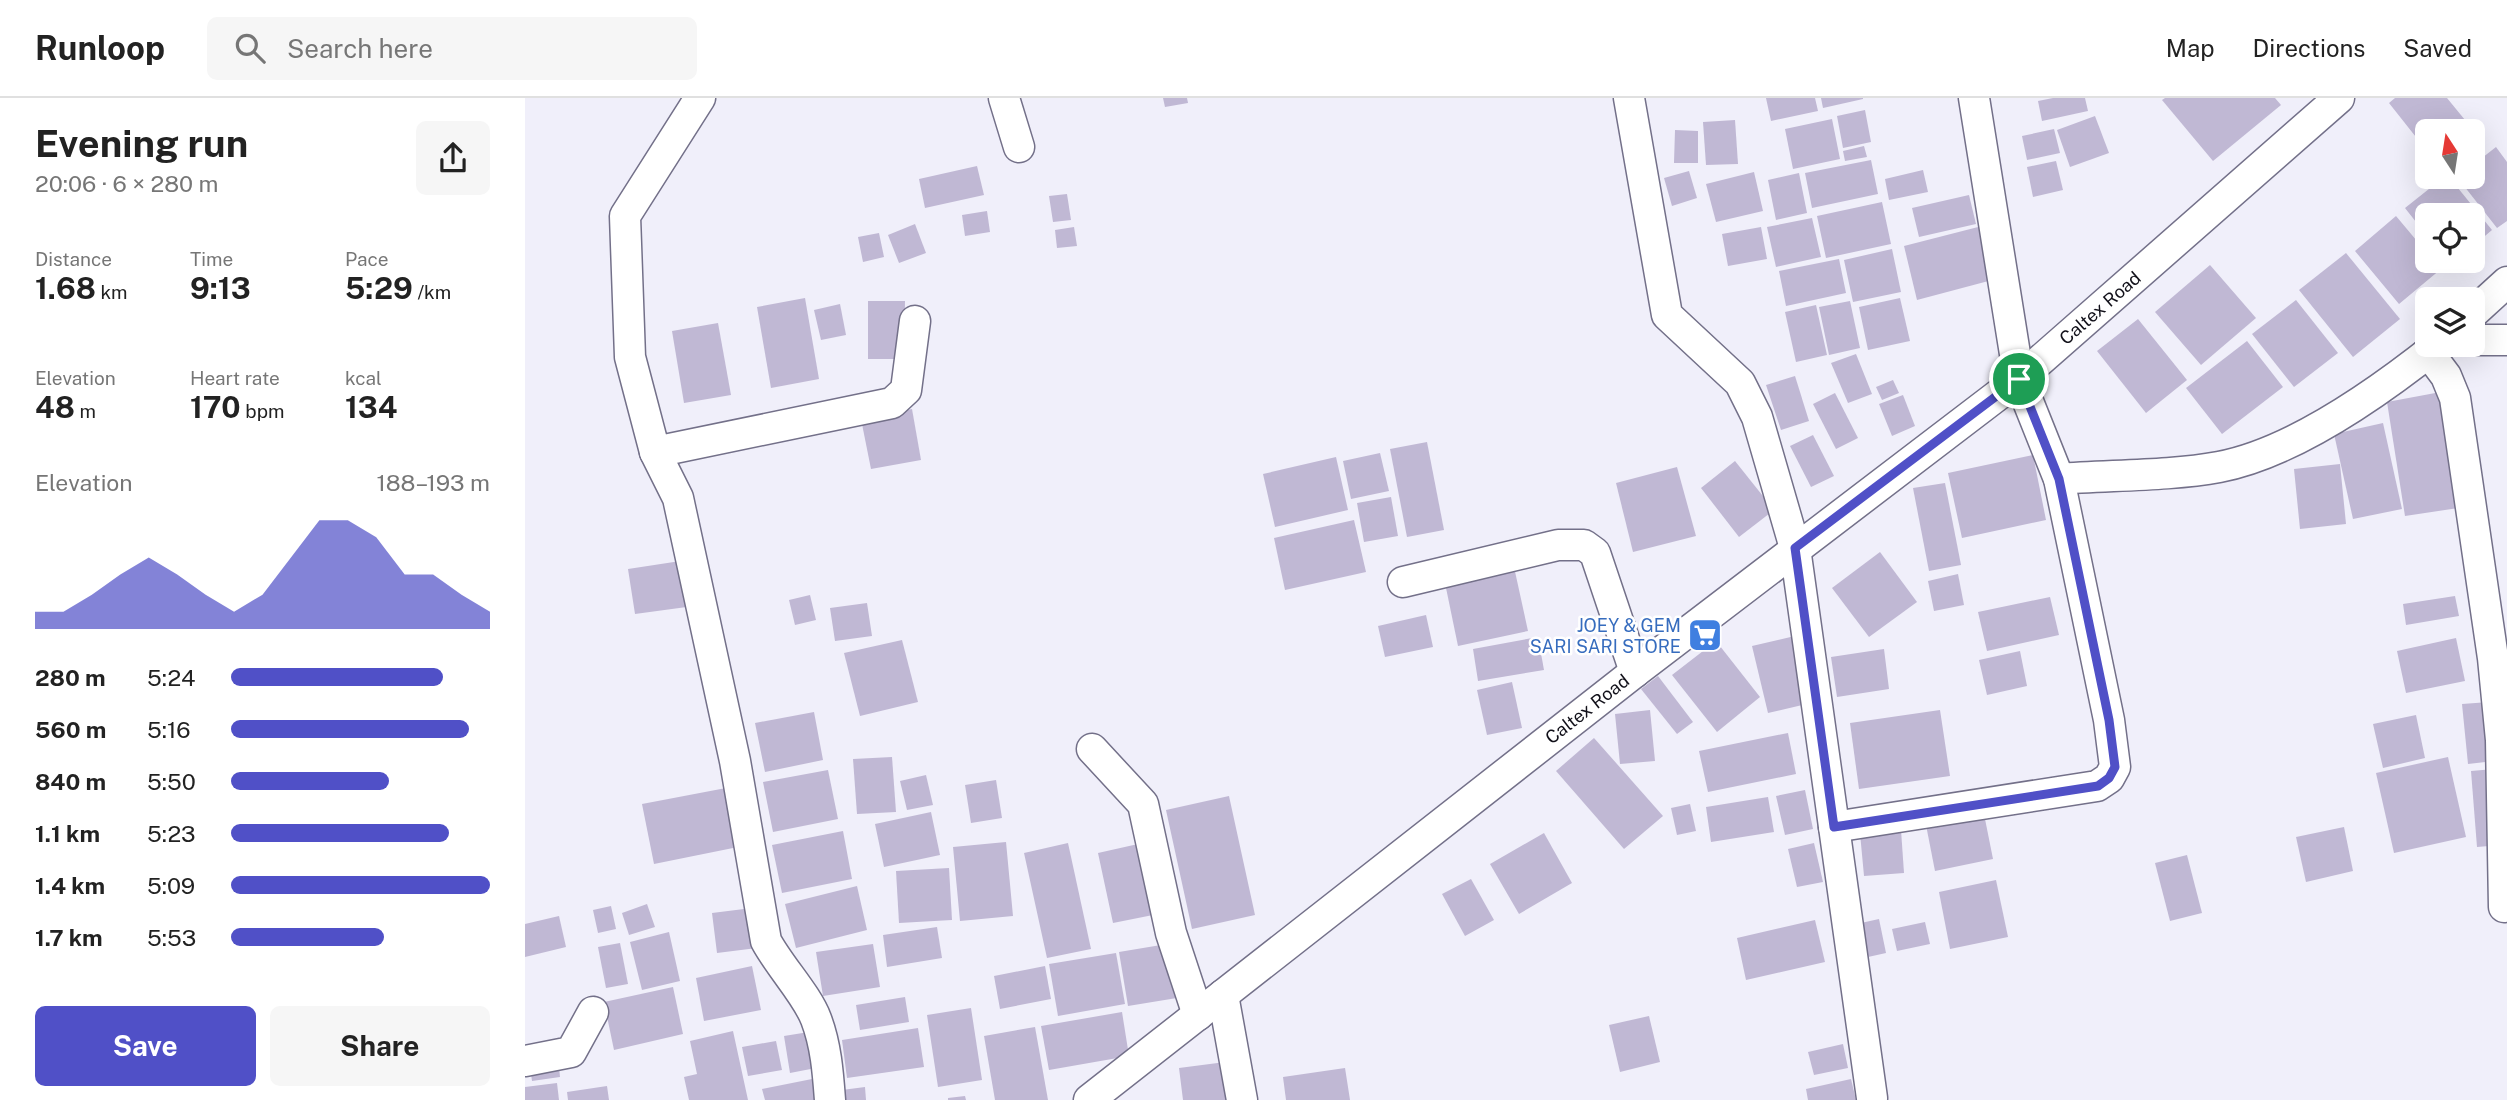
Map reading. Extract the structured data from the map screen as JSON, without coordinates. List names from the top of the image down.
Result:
{
  "streets": {
    "street": ["Caltex Road"]
  },
  "places": {
    "supermarket": ["JOEY & GEM SARI SARI STORE"]
  },
  "north": "top",
  "page": {
    "header": "Runloop",
    "search": "Search here",
    "nav": ["Map", "Directions", "Saved"],
    "heading": ["Evening run", "20:06 · 6 × 280 m"],
    "stats": [
      ["Distance", "1.68 km"],
      ["Time", "9:13"],
      ["Pace", "5:29 /km"],
      ["Elevation", "48 m"],
      ["Heart rate", "170 bpm"],
      ["kcal", "134"]
    ],
    "chart": ["Elevation", "188–193 m"],
    "list": [
      {
        "name": "280 m",
        "note": "5:24"
      },
      {
        "name": "560 m",
        "note": "5:16"
      },
      {
        "name": "840 m",
        "note": "5:50"
      },
      {
        "name": "1.1 km",
        "note": "5:23"
      },
      {
        "name": "1.4 km",
        "note": "5:09"
      },
      {
        "name": "1.7 km",
        "note": "5:53"
      }
    ],
    "buttons": ["Save", "Share"]
  }
}
